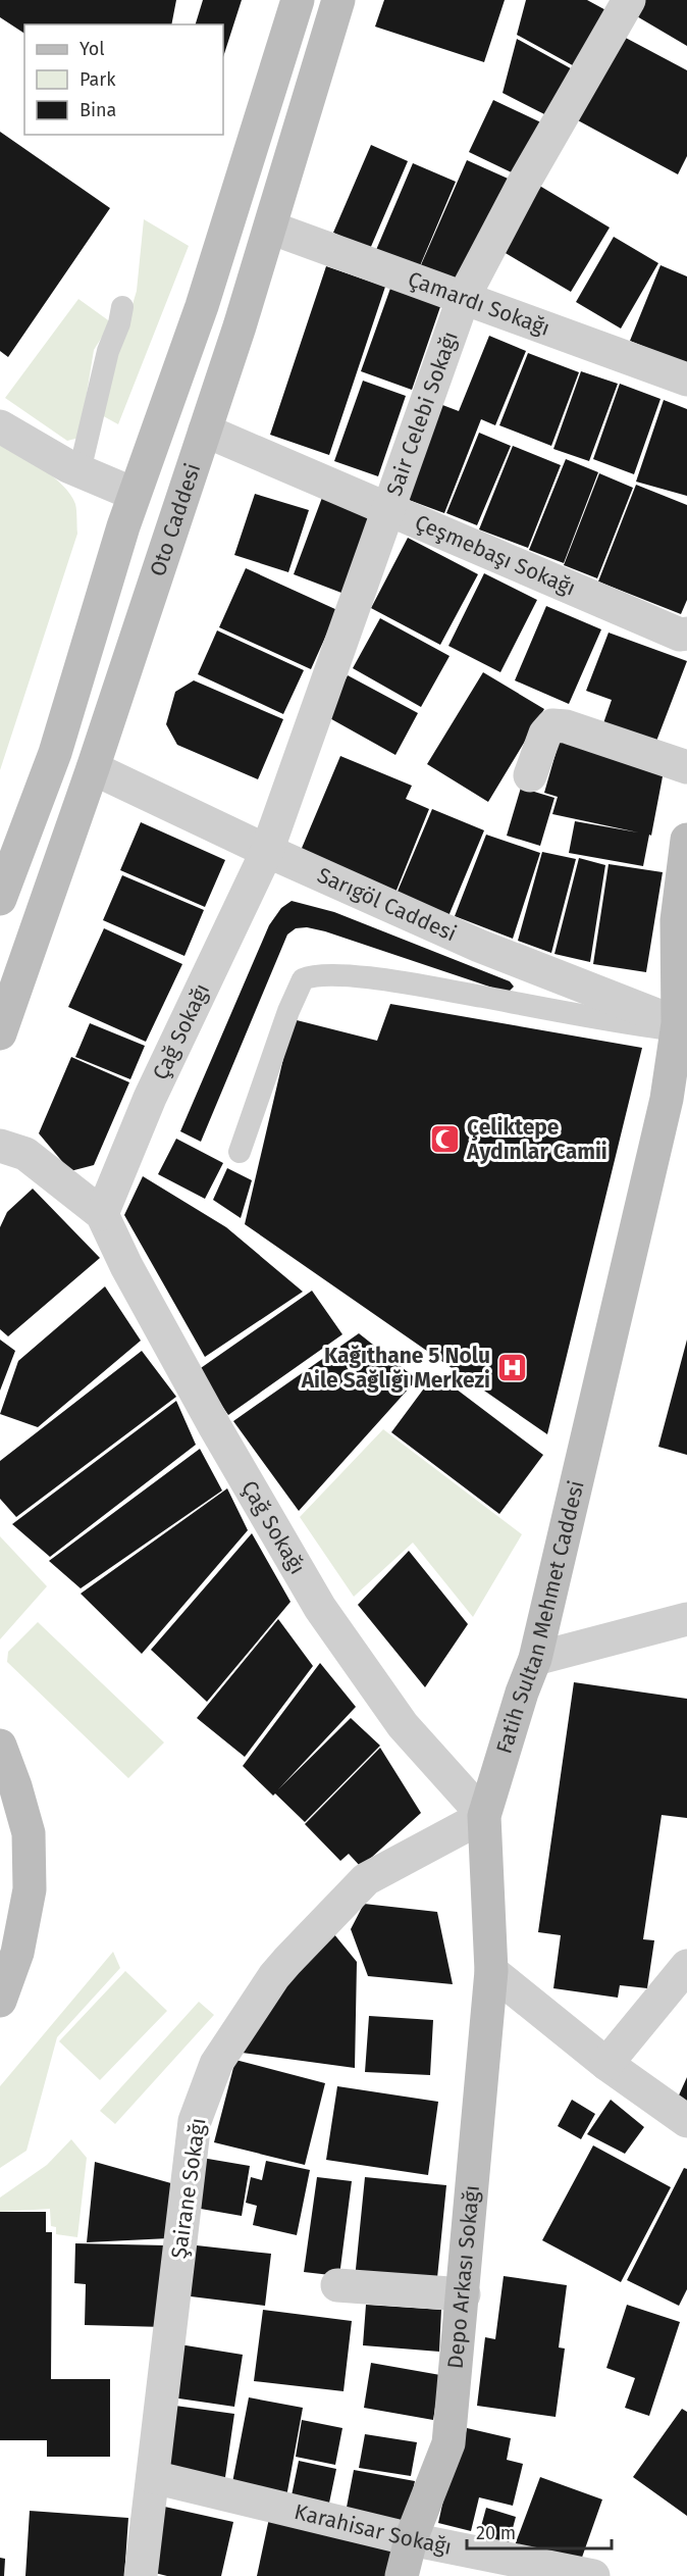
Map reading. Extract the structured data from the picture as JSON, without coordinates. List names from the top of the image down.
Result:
{
  "streets": {
    "street": [
      "Çamardı Sokağı",
      "Sair Celebi Sokağı",
      "Oto Caddesi",
      "Çeşmebaşı Sokağı",
      "Sarıgöl Caddesi",
      "Çağ Sokağı",
      "Fatih Sultan Mehmet Caddesi",
      "Şairane Sokağı",
      "Depo Arkası Sokağı",
      "Karahisar Sokağı"
    ]
  },
  "crossings": [
    ["Çamardı Sokağı", "Sair Celebi Sokağı"],
    ["Çamardı Sokağı", "Oto Caddesi"],
    ["Sair Celebi Sokağı", "Çeşmebaşı Sokağı"],
    ["Sair Celebi Sokağı", "Sarıgöl Caddesi"],
    ["Sair Celebi Sokağı", "Çağ Sokağı"],
    ["Oto Caddesi", "Çeşmebaşı Sokağı"],
    ["Oto Caddesi", "Sarıgöl Caddesi"],
    ["Sarıgöl Caddesi", "Çağ Sokağı"],
    ["Sarıgöl Caddesi", "Fatih Sultan Mehmet Caddesi"],
    ["Çağ Sokağı", "Fatih Sultan Mehmet Caddesi"],
    ["Çağ Sokağı", "Şairane Sokağı"],
    ["Fatih Sultan Mehmet Caddesi", "Şairane Sokağı"],
    ["Fatih Sultan Mehmet Caddesi", "Depo Arkası Sokağı"],
    ["Şairane Sokağı", "Karahisar Sokağı"],
    ["Depo Arkası Sokağı", "Karahisar Sokağı"]
  ],
  "places": {
    "mosque": ["Çeliktepe Aydınlar Camii"],
    "hospital": ["Kağıthane 5 Nolu Aile Sağlığı Merkezi"]
  },
  "legend": ["Yol", "Park", "Bina"],
  "scale_bar": "20 m"
}
